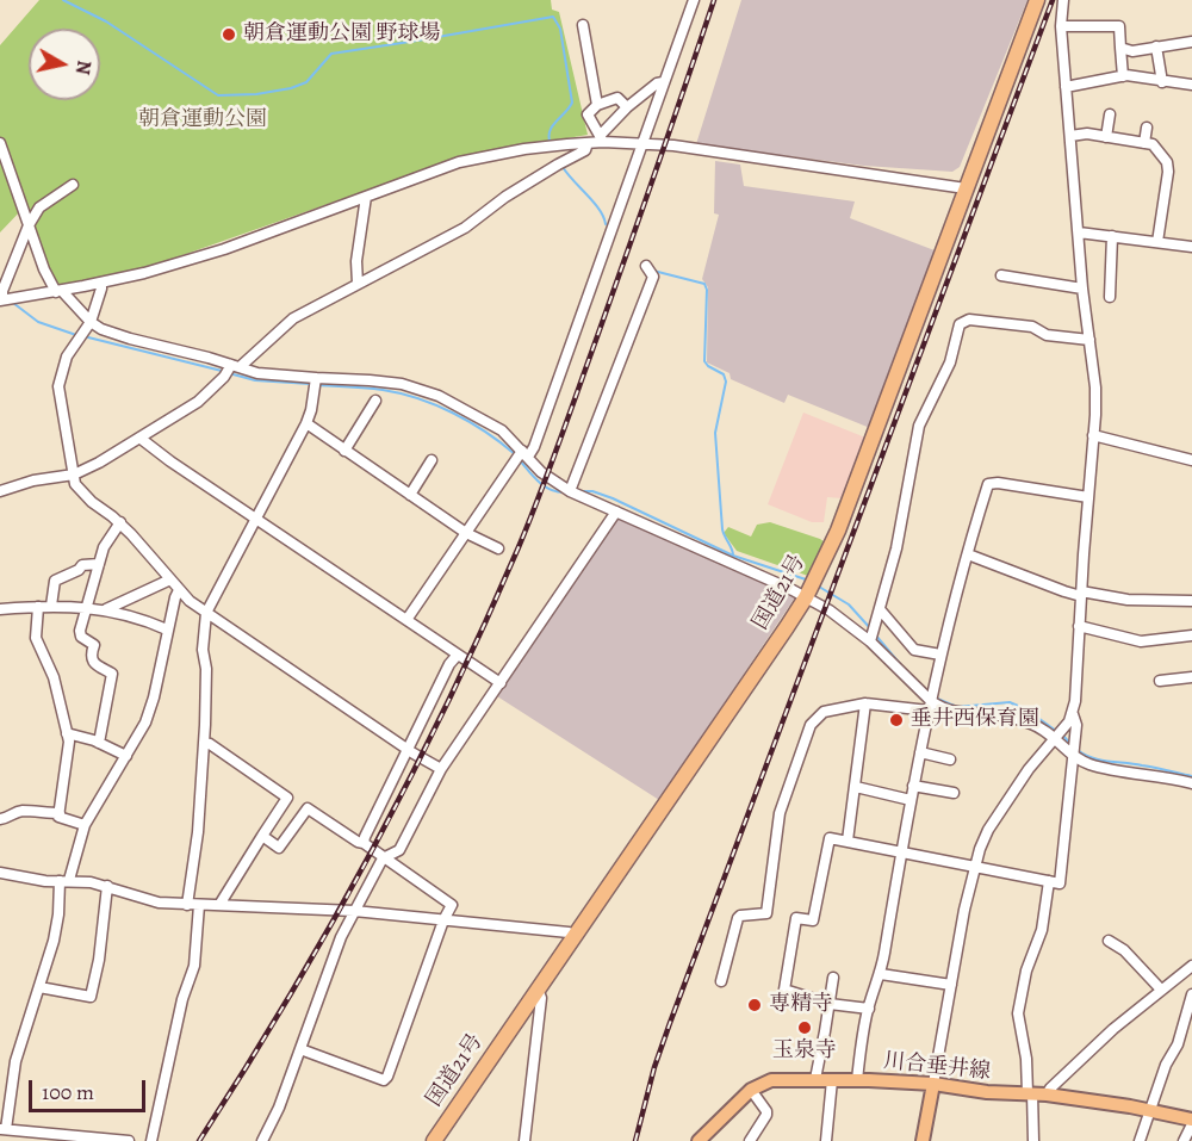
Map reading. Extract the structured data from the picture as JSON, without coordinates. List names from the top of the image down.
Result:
{
  "streets": {
    "highway": ["国道21号"],
    "main road": ["川合垂井線"]
  },
  "parks": ["朝倉運動公園"],
  "places": [
    "朝倉運動公園 野球場",
    "垂井西保育園",
    "専精寺",
    "玉泉寺"
  ],
  "scale_bar": "100 m",
  "north": "right"
}
